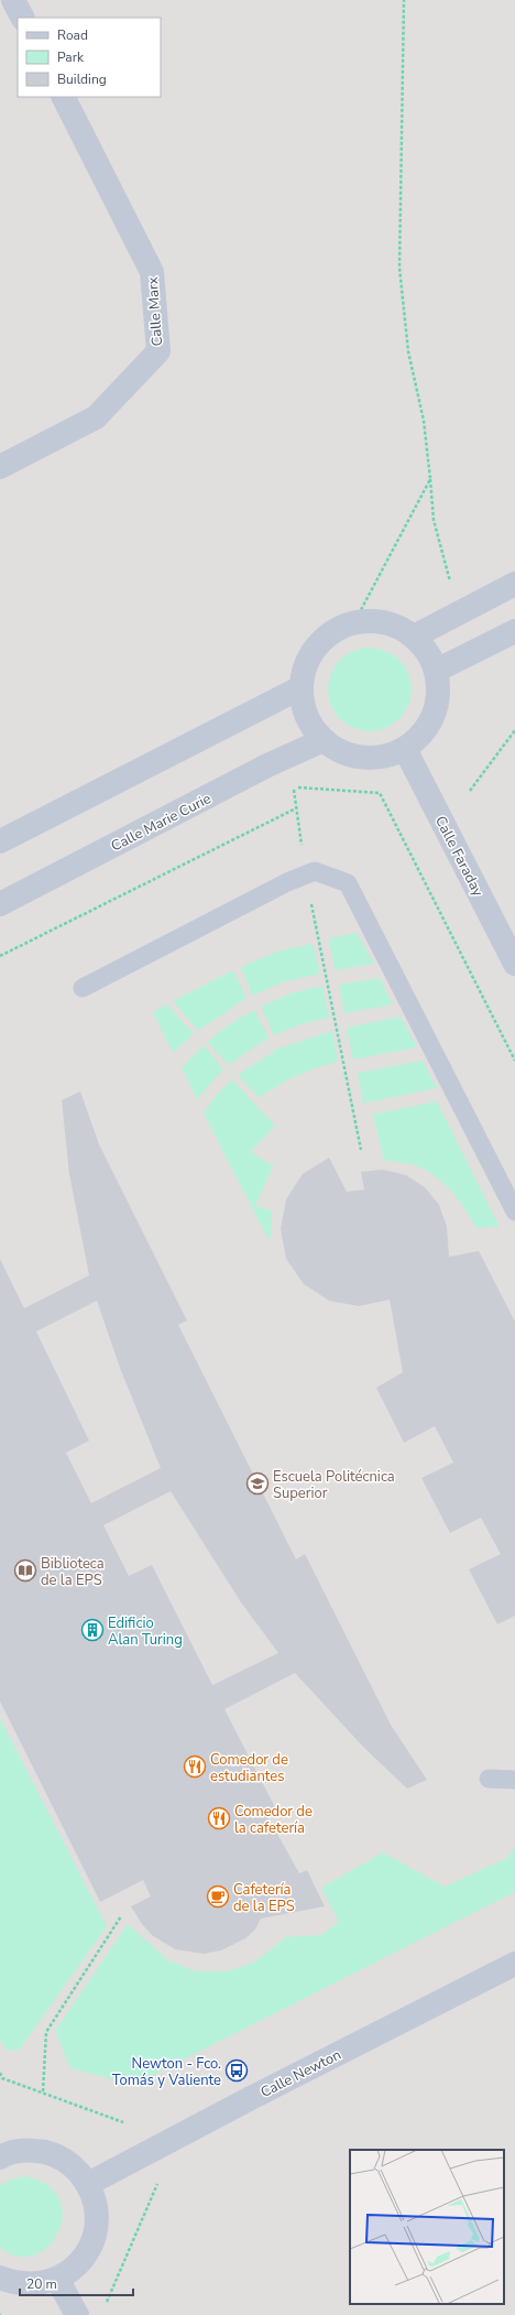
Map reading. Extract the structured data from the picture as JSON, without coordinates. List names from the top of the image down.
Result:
{
  "streets": {
    "street": [
      "Calle Marx",
      "Calle Marie Curie",
      "Calle Faraday",
      "Calle Newton"
    ]
  },
  "crossings": [
    ["Calle Marie Curie", "Calle Faraday"]
  ],
  "places": {
    "school or university": ["Escuela Politécnica Superior"],
    "library": ["Biblioteca de la EPS"],
    "building": ["Edificio Alan Turing"],
    "restaurant": ["Comedor de estudiantes", "Comedor de la cafetería"],
    "cafe": ["Cafetería de la EPS"],
    "bus stop": ["Newton - Fco. Tomás y Valiente"]
  },
  "legend": ["Road", "Park", "Building"],
  "scale_bar": "20 m"
}
